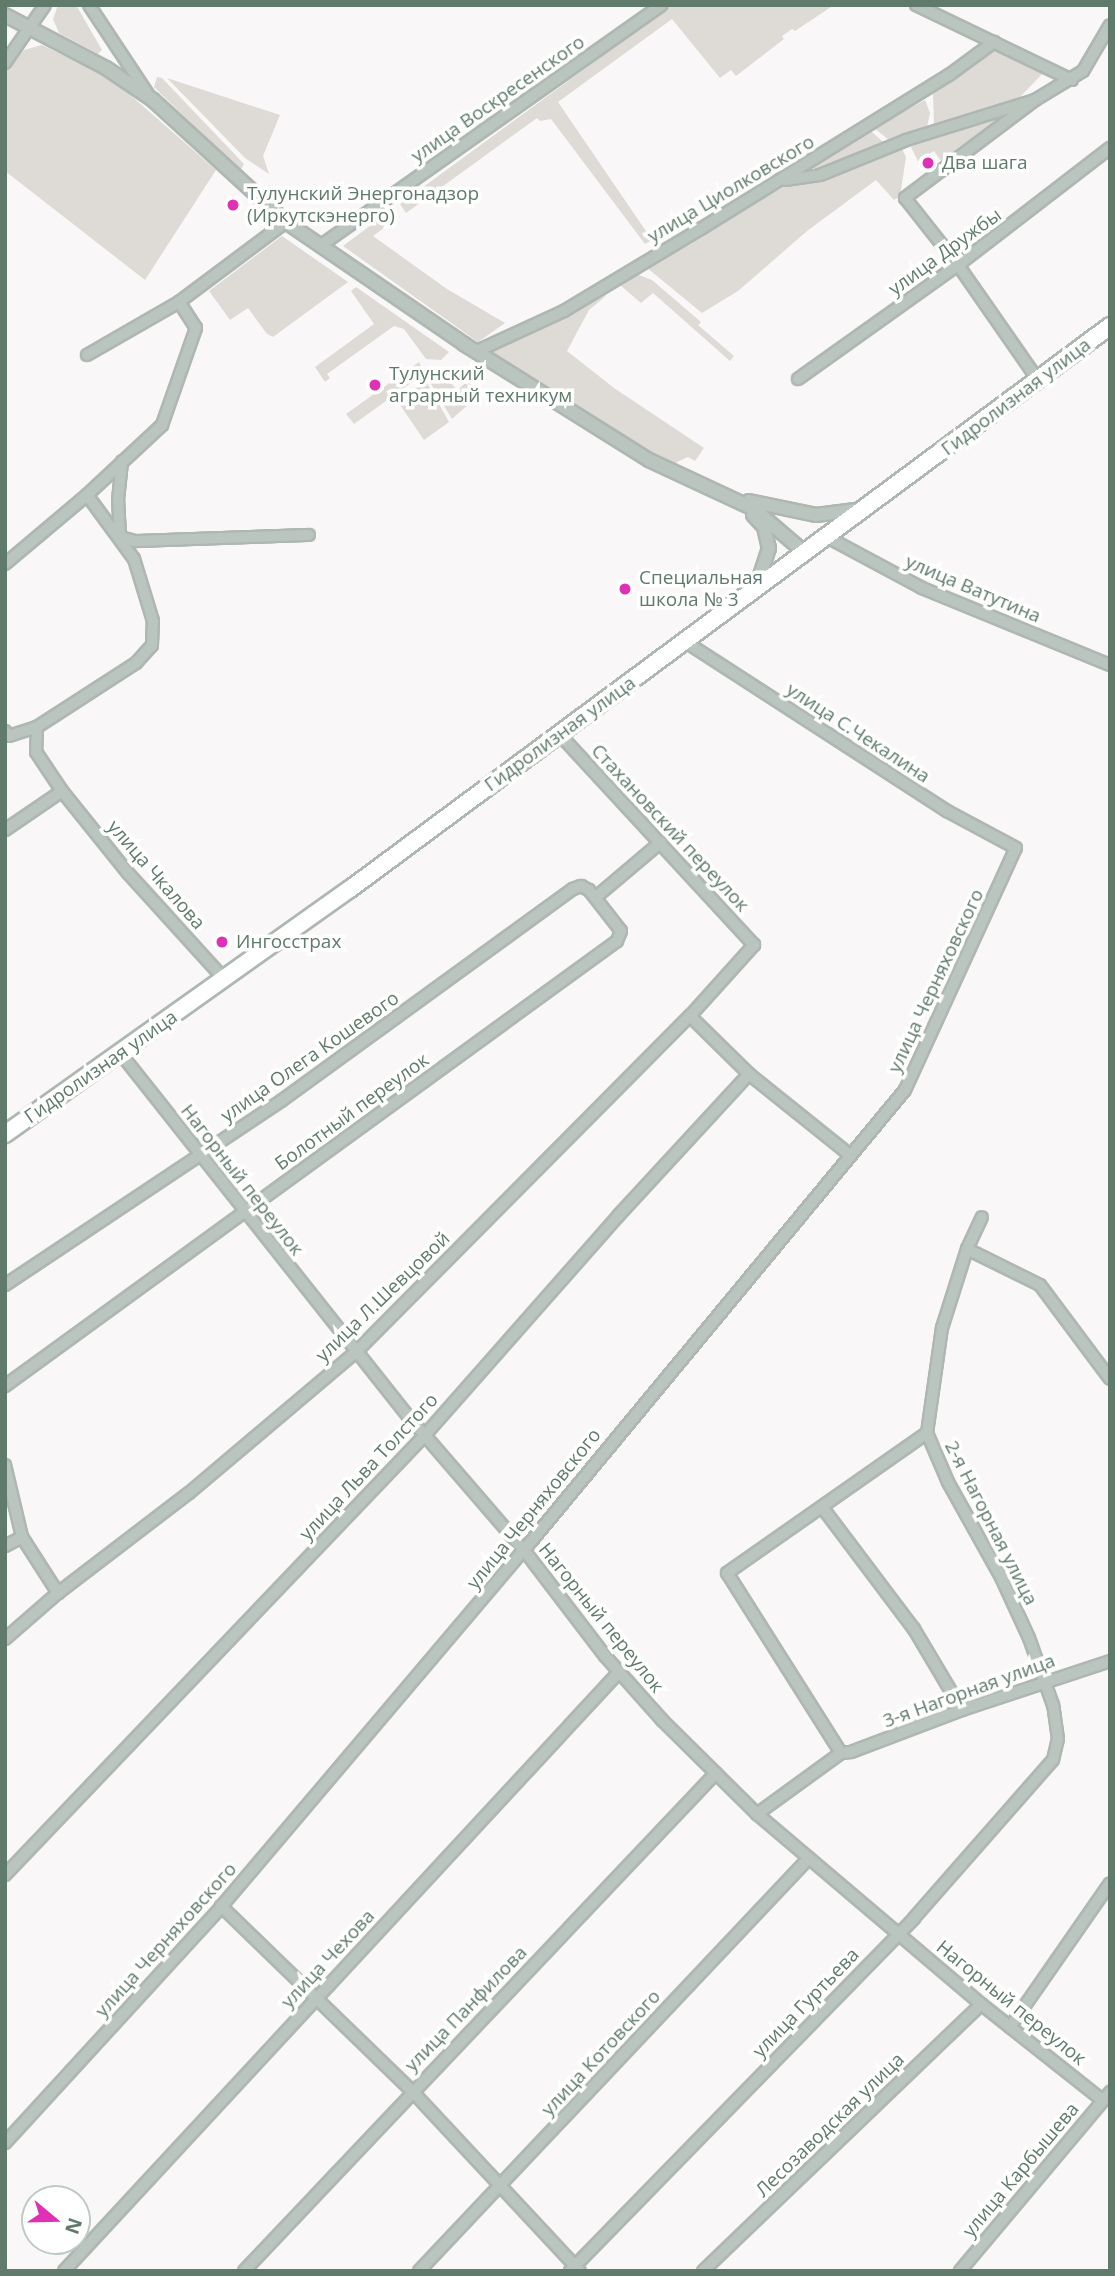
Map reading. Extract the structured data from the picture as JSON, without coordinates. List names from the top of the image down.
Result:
{
  "streets": {
    "highway": ["Гидролизная улица"],
    "street": [
      "улица Воскресенского",
      "улица Циолковского",
      "улица Дружбы",
      "улица Ватутина",
      "улица С.Чекалина",
      "Стахановский переулок",
      "улица Чкалова",
      "улица Черняховского",
      "улица Олега Кошевого",
      "Болотный переулок",
      "Нагорный переулок",
      "улица Л.Шевцовой",
      "улица Льва Толстого",
      "2-я Нагорная улица",
      "3-я Нагорная улица",
      "улица Чехова",
      "улица Гуртьева",
      "улица Панфилова",
      "улица Котовского",
      "Лесозаводская улица",
      "улица Карбышева"
    ]
  },
  "crossings": [
    ["Гидролизная улица", "улица Ватутина"],
    ["Гидролизная улица", "улица С.Чекалина"],
    ["Гидролизная улица", "Стахановский переулок"],
    ["Гидролизная улица", "улица Чкалова"],
    ["Гидролизная улица", "Нагорный переулок"],
    ["улица С.Чекалина", "улица Черняховского"],
    ["Стахановский переулок", "улица Л.Шевцовой"],
    ["улица Черняховского", "Нагорный переулок"],
    ["улица Олега Кошевого", "Болотный переулок"],
    ["улица Олега Кошевого", "Нагорный переулок"],
    ["Болотный переулок", "Нагорный переулок"],
    ["Нагорный переулок", "улица Л.Шевцовой"],
    ["Нагорный переулок", "улица Льва Толстого"],
    ["Нагорный переулок", "3-я Нагорная улица"],
    ["Нагорный переулок", "улица Чехова"],
    ["Нагорный переулок", "улица Гуртьева"],
    ["Нагорный переулок", "улица Панфилова"],
    ["Нагорный переулок", "улица Котовского"],
    ["Нагорный переулок", "Лесозаводская улица"],
    ["Нагорный переулок", "улица Карбышева"],
    ["2-я Нагорная улица", "3-я Нагорная улица"],
    ["2-я Нагорная улица", "улица Гуртьева"]
  ],
  "places": [
    "Два шага",
    "Тулунский Энергонадзор (Иркутскэнерго)",
    "Тулунский аграрный техникум",
    "Специальная школа № 3",
    "Ингосстрах"
  ],
  "north": "right"
}
